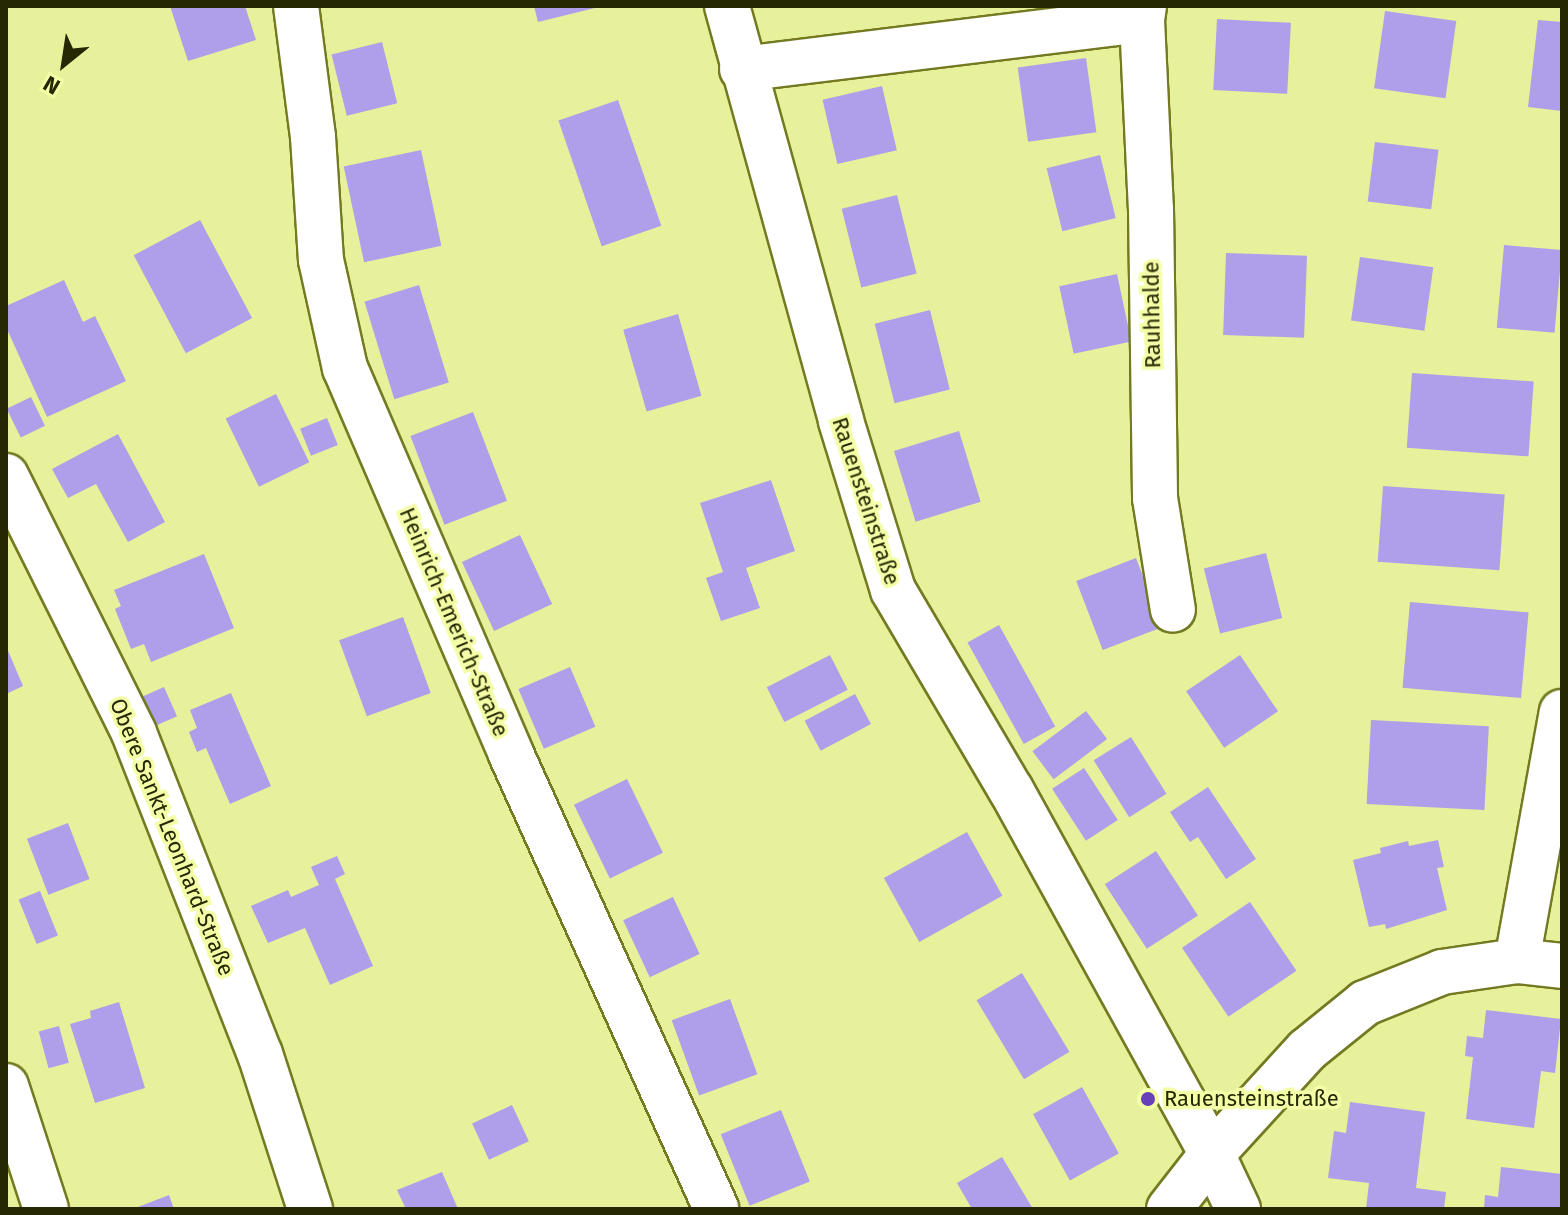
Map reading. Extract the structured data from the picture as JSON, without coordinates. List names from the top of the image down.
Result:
{
  "streets": {
    "street": [
      "Rauhhalde",
      "Rauensteinstraße",
      "Heinrich-Emerich-Straße",
      "Obere Sankt-Leonhard-Straße"
    ]
  },
  "crossings": [
    ["Rauhhalde", "Rauensteinstraße"]
  ],
  "places": ["Rauensteinstraße"],
  "north": "bottom left"
}
